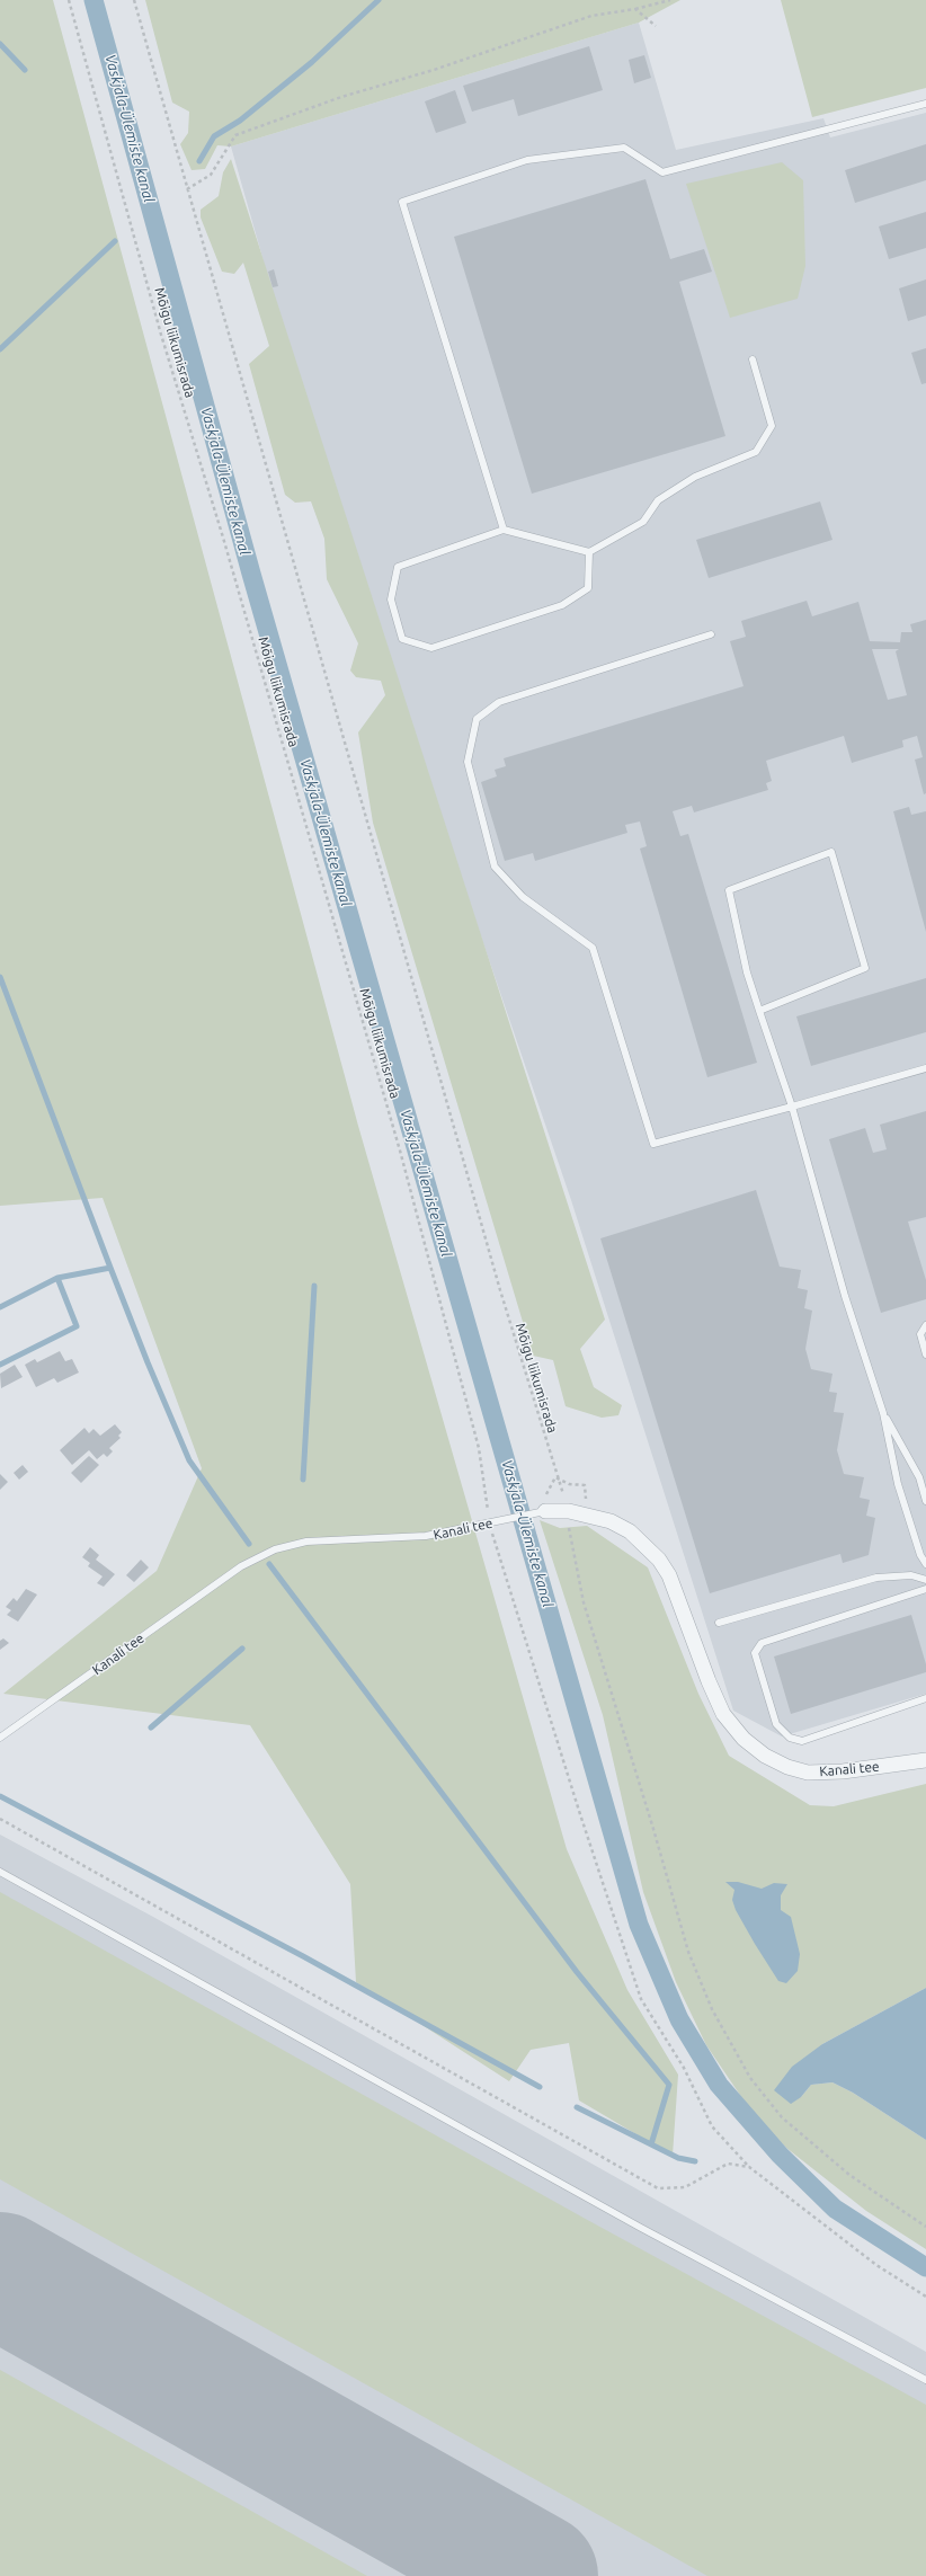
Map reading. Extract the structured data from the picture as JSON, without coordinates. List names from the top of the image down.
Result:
{
  "streets": {
    "street": ["Kanali tee"],
    "path": ["Mõigu liikumisrada"]
  },
  "crossings": [
    ["Mõigu liikumisrada", "Kanali tee"]
  ],
  "water": ["Vaskjala-Ülemiste kanal"]
}
